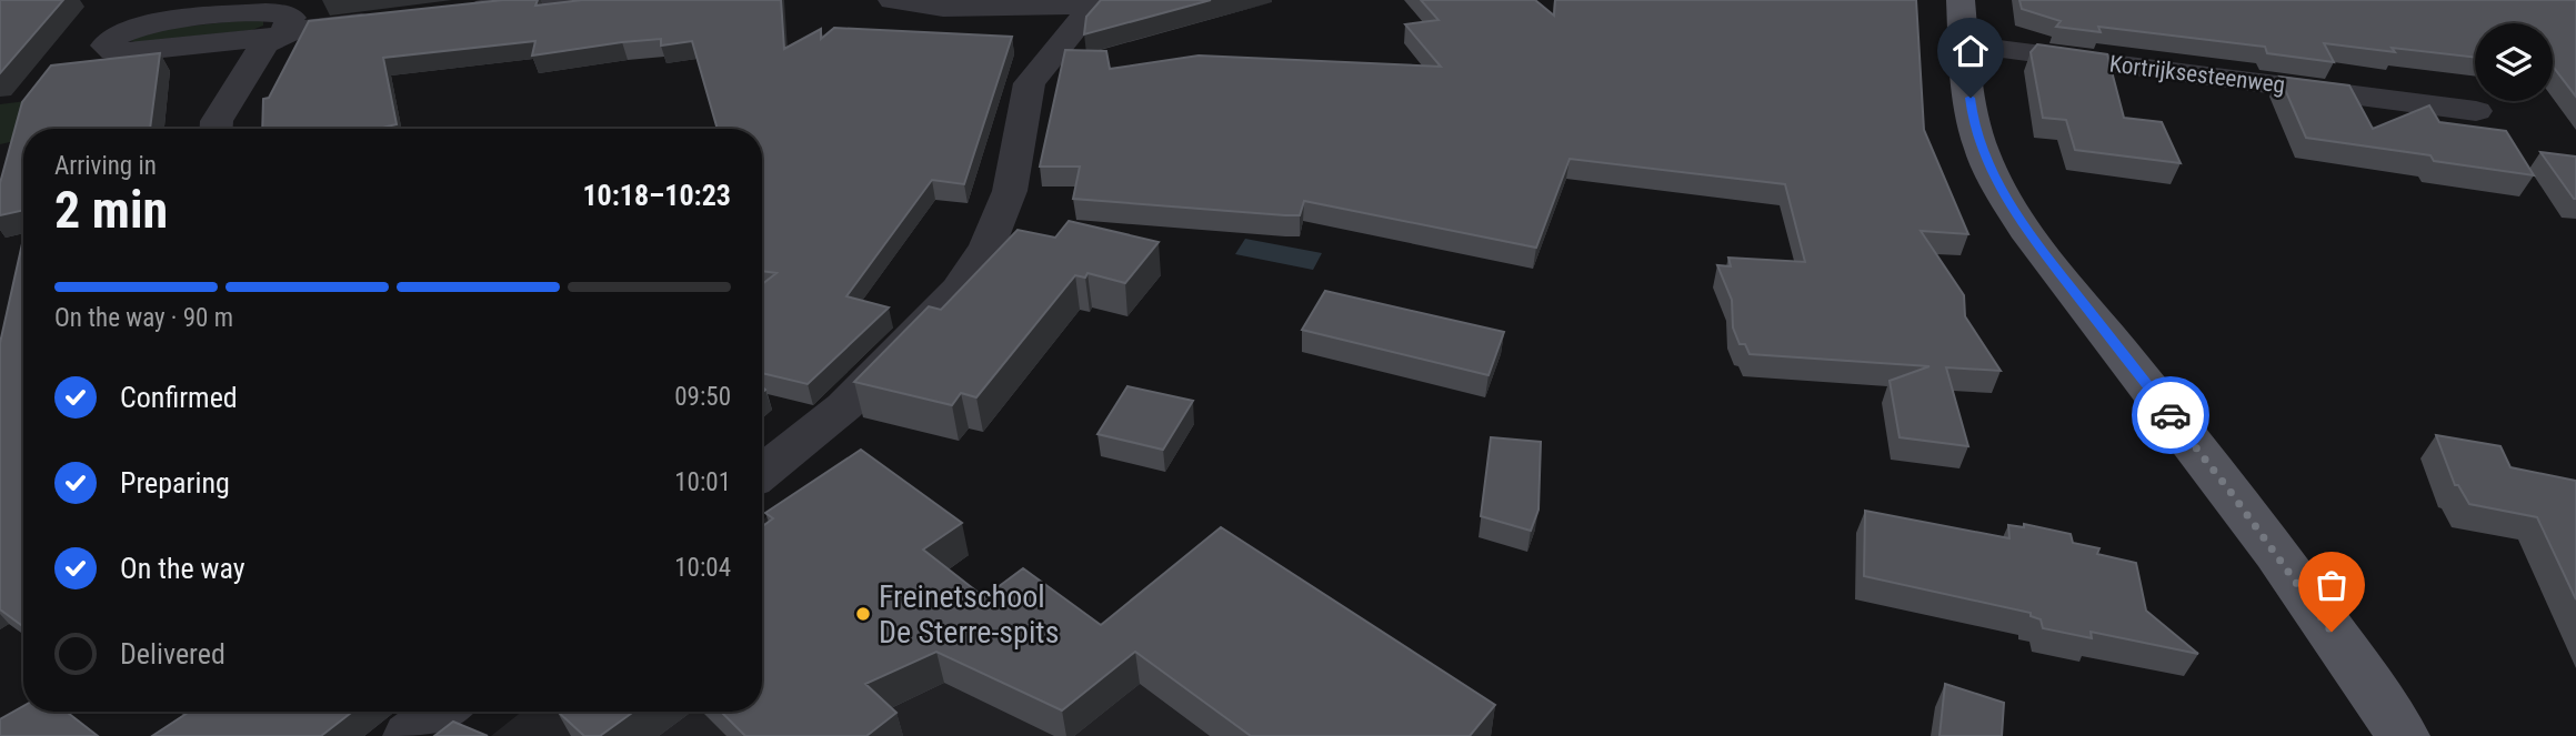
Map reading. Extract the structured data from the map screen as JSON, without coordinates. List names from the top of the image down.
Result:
{
  "streets": {
    "street": ["Kortrijksesteenweg"]
  },
  "places": ["Freinetschool De Sterre-spits"],
  "page": {
    "heading": ["2 min", "Arriving in", "10:18–10:23"],
    "bar": "On the way · 90 m",
    "list": [
      ["Confirmed", "09:50"],
      ["Preparing", "10:01"],
      ["On the way", "10:04"],
      "Delivered"
    ]
  }
}
